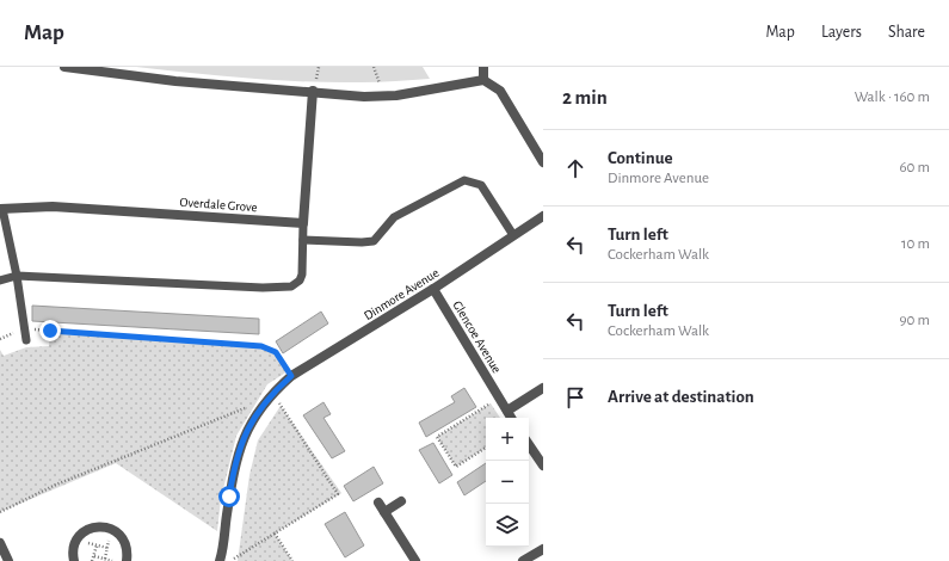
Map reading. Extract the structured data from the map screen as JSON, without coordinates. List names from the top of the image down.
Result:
{
  "streets": {
    "street": ["Overdale Grove", "Dinmore Avenue", "Glencoe Avenue"]
  },
  "crossings": [
    ["Dinmore Avenue", "Glencoe Avenue"]
  ],
  "page": {
    "header": "Map",
    "nav": ["Map", "Layers", "Share"],
    "heading": ["2 min", "Walk · 160 m"],
    "list": [
      ["Continue", "Dinmore Avenue", "60 m"],
      ["Turn left", "Cockerham Walk", "10 m"],
      ["Turn left", "Cockerham Walk", "90 m"],
      "Arrive at destination"
    ],
    "map_buttons": ["+", "−"]
  }
}
